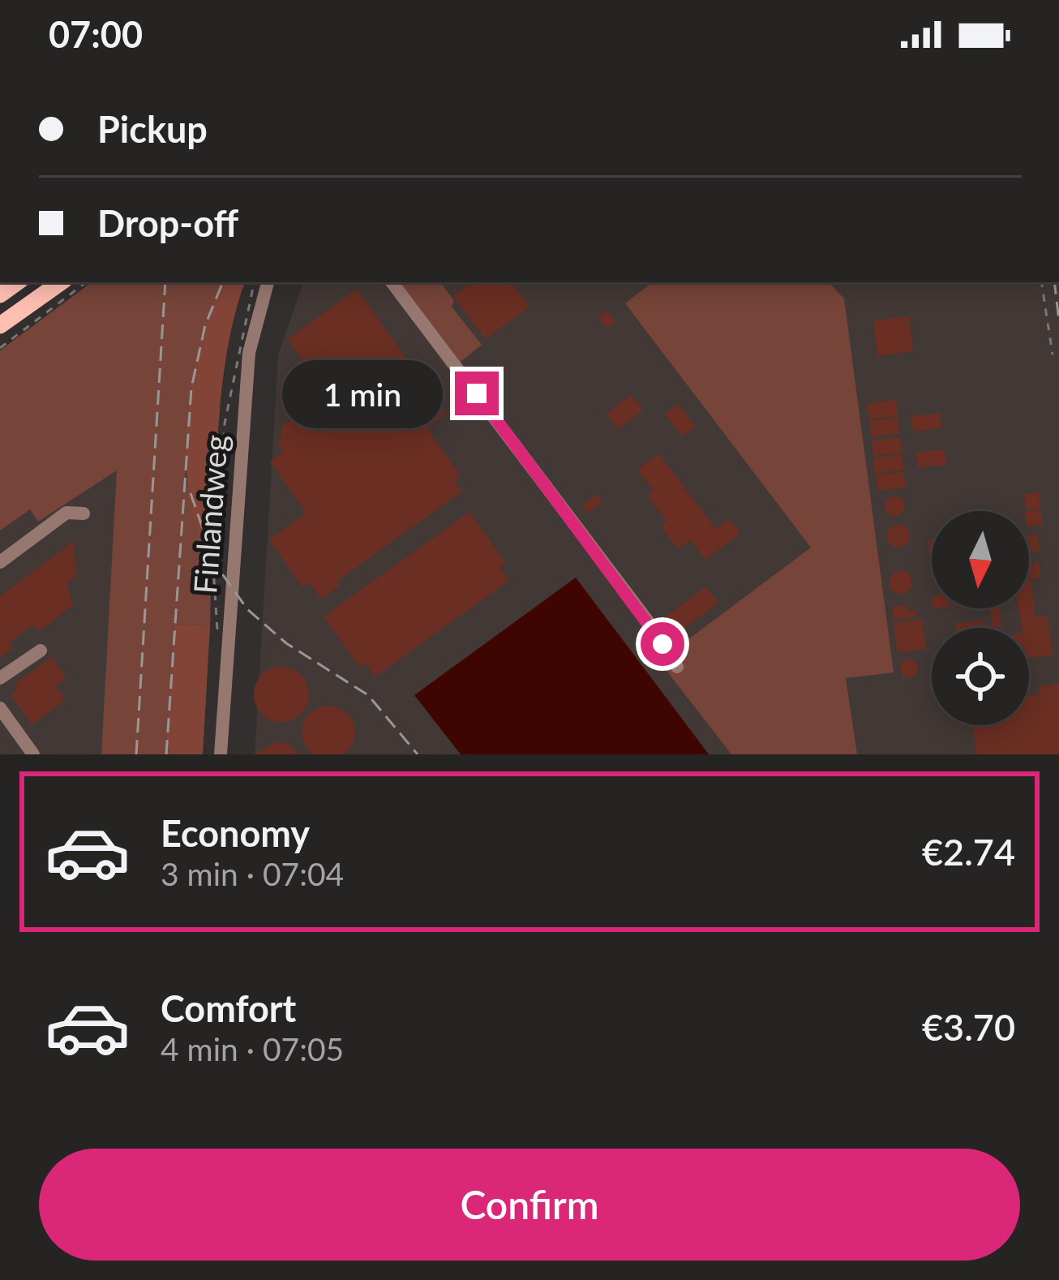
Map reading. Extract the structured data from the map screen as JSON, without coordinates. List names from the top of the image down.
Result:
{
  "streets": {
    "street": ["Finlandweg"]
  },
  "north": "bottom",
  "page": {
    "status": "07:00",
    "banner": ["Pickup", "Drop-off"],
    "bubble": "1 min",
    "list": [
      {
        "name": "Economy",
        "note": "3 min · 07:04",
        "value": "€2.74"
      },
      {
        "name": "Comfort",
        "note": "4 min · 07:05",
        "value": "€3.70"
      }
    ],
    "buttons": "Confirm"
  }
}
